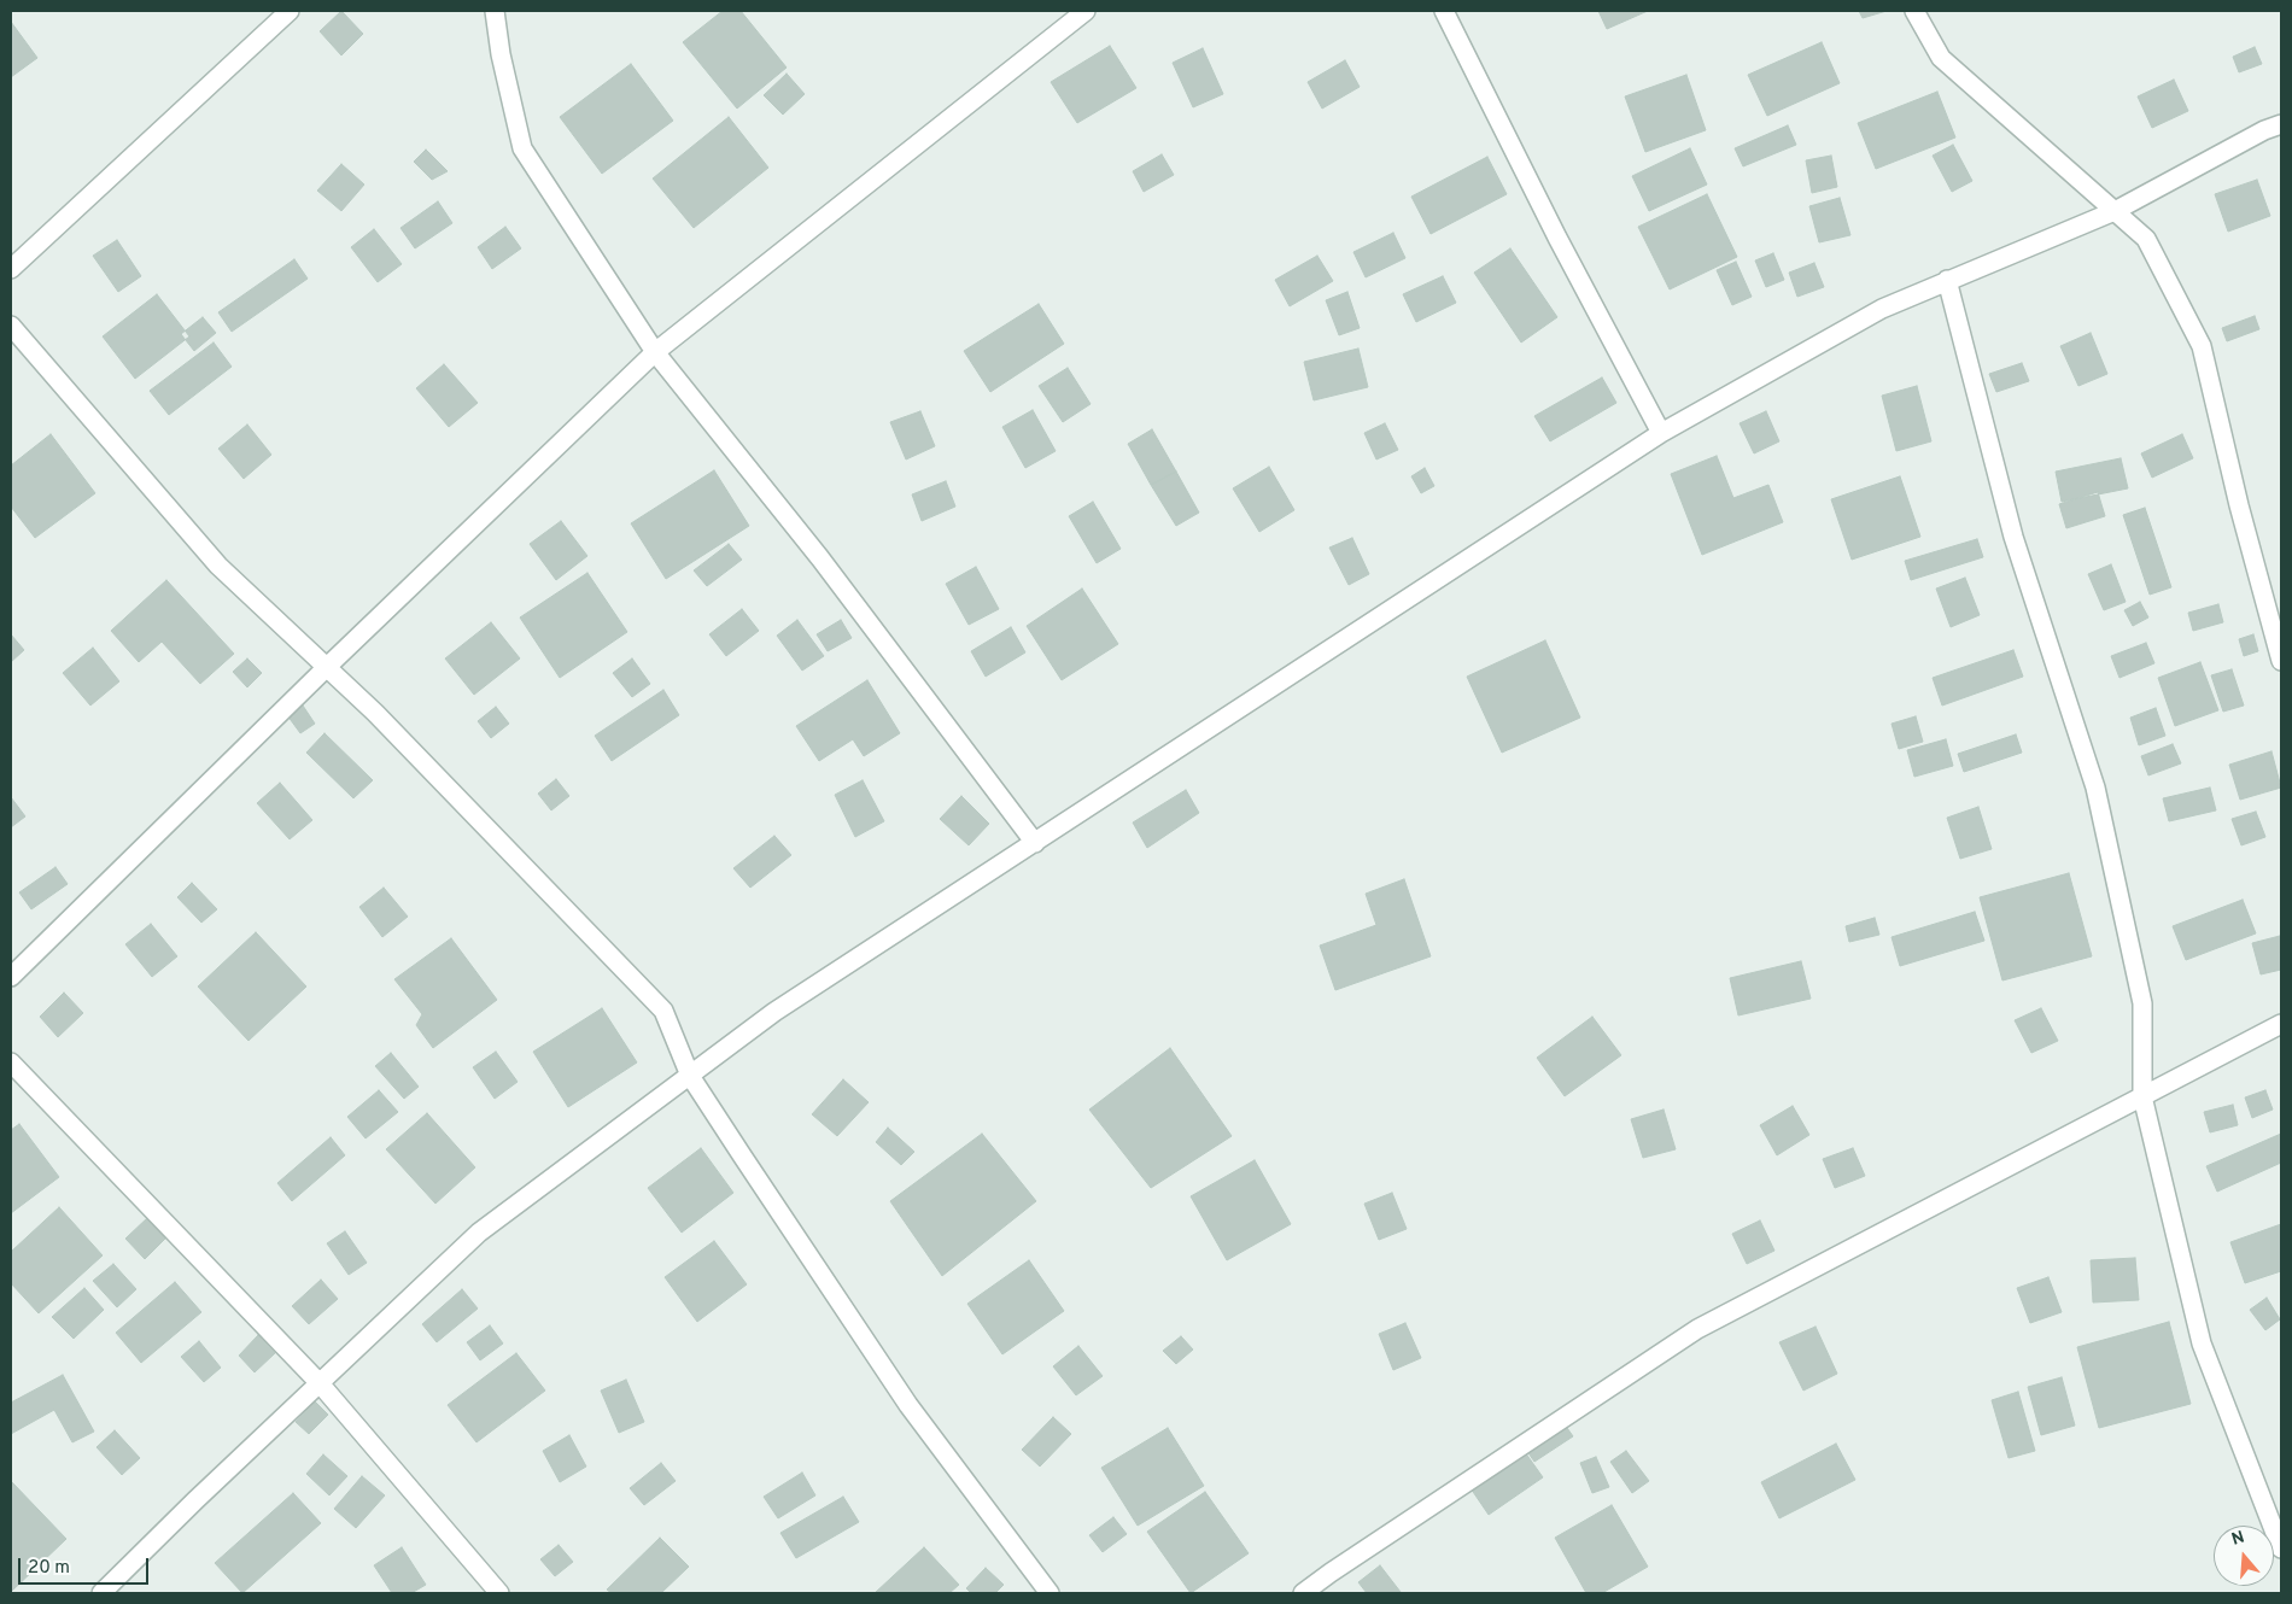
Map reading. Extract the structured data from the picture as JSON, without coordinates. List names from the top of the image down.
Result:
{
  "scale_bar": "20 m",
  "north": "top"
}
